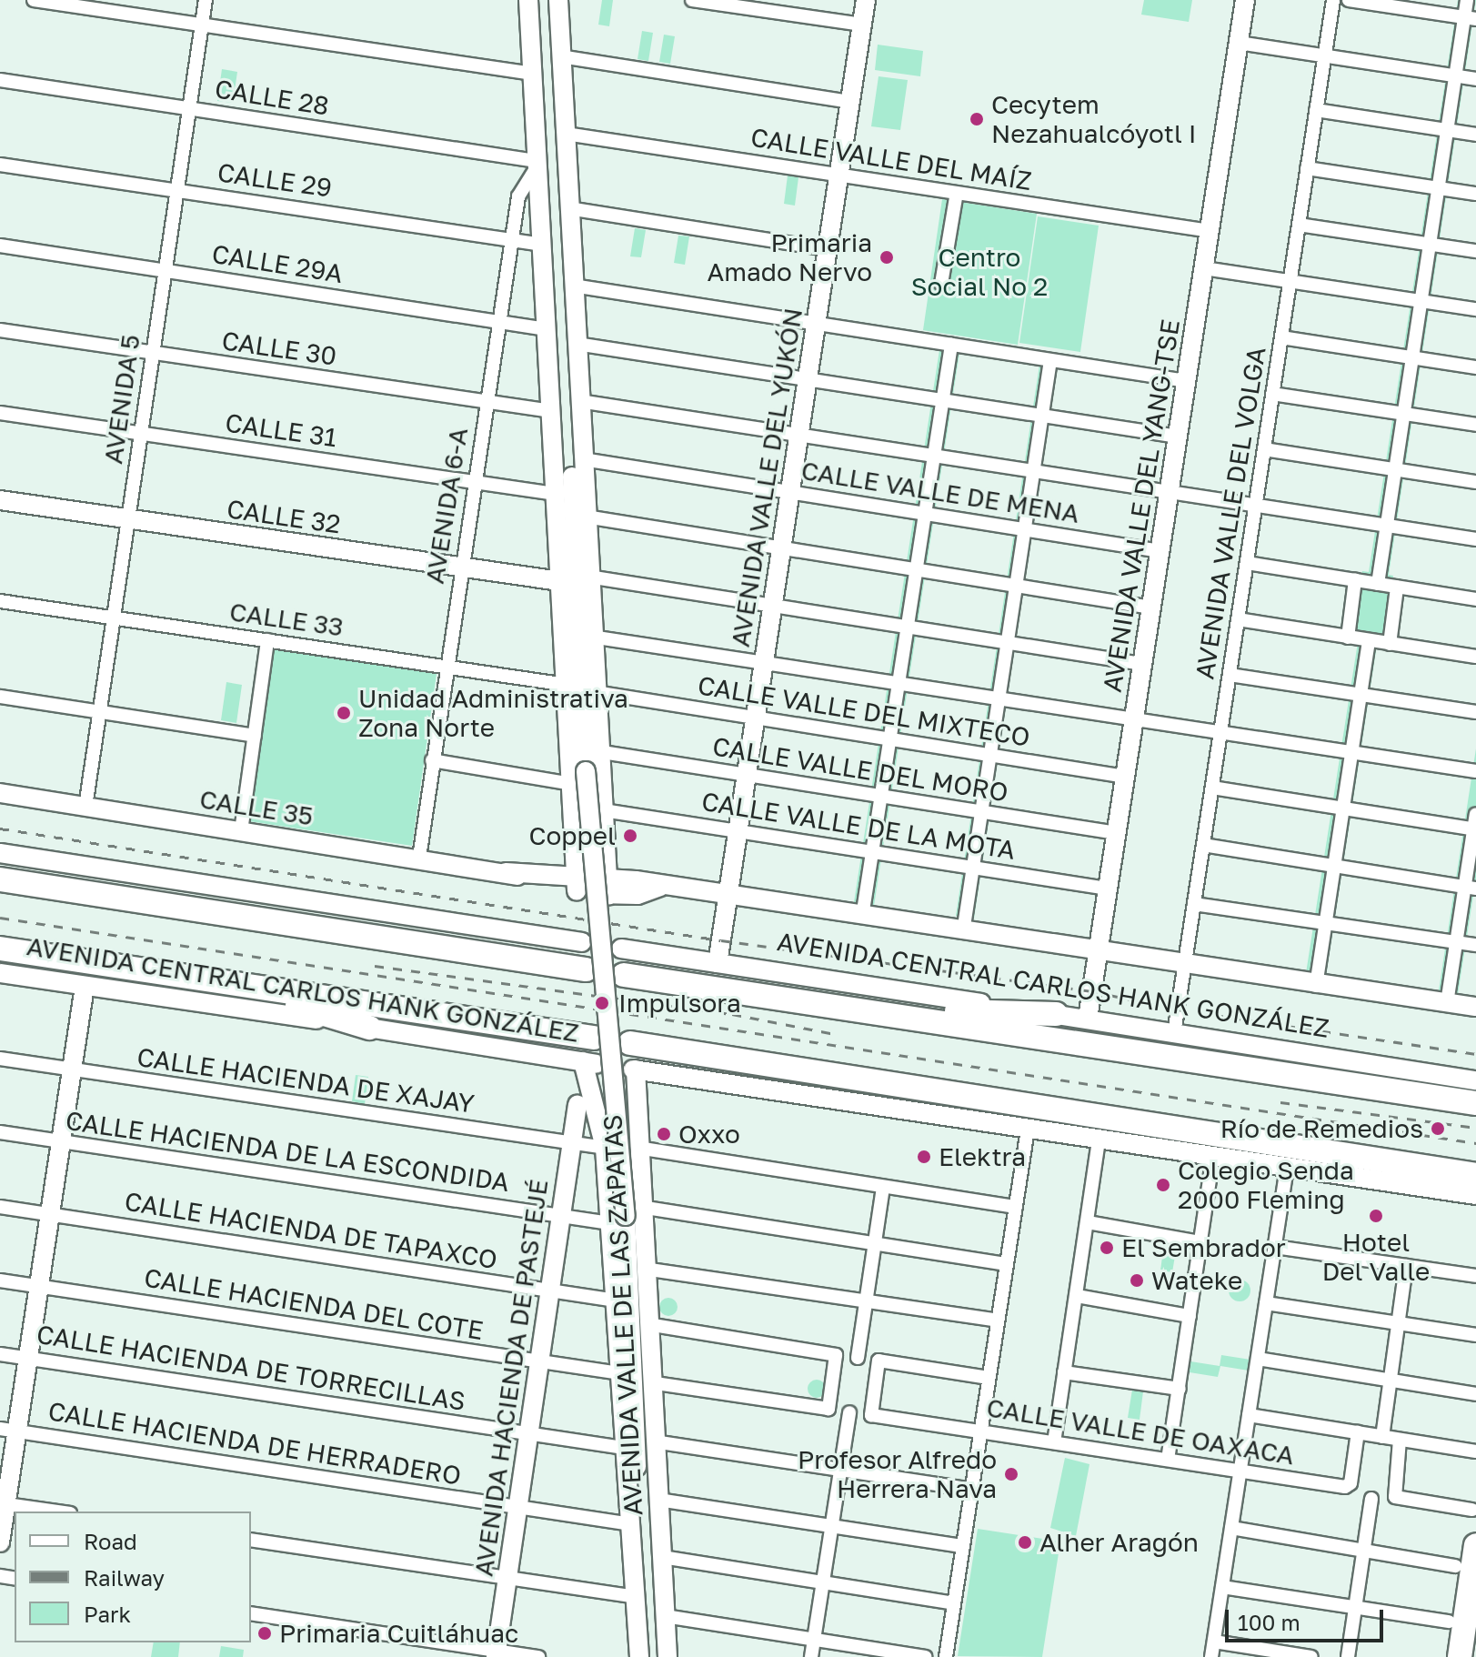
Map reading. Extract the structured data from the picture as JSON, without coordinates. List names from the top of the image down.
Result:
{
  "streets": {
    "highway": ["AVENIDA CENTRAL CARLOS HANK GONZÁLEZ"],
    "main road": [
      "AVENIDA VALLE DEL YUKÓN",
      "AVENIDA VALLE DEL YANG-TSE",
      "CALLE 32",
      "CALLE 35",
      "AVENIDA VALLE DE LAS ZAPATAS",
      "AVENIDA HACIENDA DE PASTEJÉ"
    ],
    "street": [
      "CALLE 28",
      "CALLE VALLE DEL MAÍZ",
      "CALLE 29",
      "CALLE 29A",
      "CALLE 30",
      "AVENIDA 5",
      "CALLE 31",
      "CALLE VALLE DE MENA",
      "AVENIDA 6-A",
      "AVENIDA VALLE DEL VOLGA",
      "CALLE 33",
      "CALLE VALLE DEL MIXTECO",
      "CALLE VALLE DEL MORO",
      "CALLE VALLE DE LA MOTA",
      "CALLE HACIENDA DE XAJAY",
      "CALLE HACIENDA DE LA ESCONDIDA",
      "CALLE HACIENDA DE TAPAXCO",
      "CALLE HACIENDA DEL COTE",
      "CALLE HACIENDA DE TORRECILLAS",
      "CALLE VALLE DE OAXACA",
      "CALLE HACIENDA DE HERRADERO"
    ]
  },
  "crossings": [
    ["CALLE 28", "AVENIDA 5"],
    ["CALLE 28", "AVENIDA 6-A"],
    ["CALLE 28", "AVENIDA VALLE DE LAS ZAPATAS"],
    ["CALLE VALLE DEL MAÍZ", "AVENIDA VALLE DEL YUKÓN"],
    ["CALLE VALLE DEL MAÍZ", "AVENIDA VALLE DEL YANG-TSE"],
    ["CALLE VALLE DEL MAÍZ", "AVENIDA VALLE DE LAS ZAPATAS"],
    ["CALLE 29", "AVENIDA 5"],
    ["CALLE 29", "AVENIDA 6-A"],
    ["CALLE 29", "AVENIDA VALLE DE LAS ZAPATAS"],
    ["CALLE 29A", "AVENIDA 5"],
    ["CALLE 29A", "AVENIDA 6-A"],
    ["CALLE 29A", "AVENIDA VALLE DE LAS ZAPATAS"],
    ["CALLE 30", "AVENIDA 5"],
    ["CALLE 30", "AVENIDA 6-A"],
    ["CALLE 30", "AVENIDA VALLE DE LAS ZAPATAS"],
    ["AVENIDA 5", "CALLE 31"],
    ["AVENIDA 5", "CALLE 32"],
    ["AVENIDA 5", "CALLE 33"],
    ["AVENIDA 5", "CALLE 35"],
    ["CALLE 31", "AVENIDA 6-A"],
    ["CALLE 31", "AVENIDA VALLE DE LAS ZAPATAS"],
    ["AVENIDA VALLE DEL YUKÓN", "CALLE VALLE DE MENA"],
    ["AVENIDA VALLE DEL YUKÓN", "CALLE VALLE DEL MIXTECO"],
    ["AVENIDA VALLE DEL YUKÓN", "CALLE VALLE DEL MORO"],
    ["AVENIDA VALLE DEL YUKÓN", "CALLE VALLE DE LA MOTA"],
    ["AVENIDA VALLE DEL YUKÓN", "AVENIDA CENTRAL CARLOS HANK GONZÁLEZ"],
    ["CALLE VALLE DE MENA", "AVENIDA VALLE DEL YANG-TSE"],
    ["CALLE VALLE DE MENA", "AVENIDA VALLE DE LAS ZAPATAS"],
    ["AVENIDA 6-A", "CALLE 32"],
    ["AVENIDA 6-A", "CALLE 33"],
    ["AVENIDA 6-A", "CALLE 35"],
    ["AVENIDA 6-A", "AVENIDA VALLE DE LAS ZAPATAS"],
    ["AVENIDA VALLE DEL YANG-TSE", "CALLE VALLE DEL MIXTECO"],
    ["AVENIDA VALLE DEL YANG-TSE", "CALLE VALLE DEL MORO"],
    ["AVENIDA VALLE DEL YANG-TSE", "CALLE VALLE DE LA MOTA"],
    ["AVENIDA VALLE DEL YANG-TSE", "AVENIDA CENTRAL CARLOS HANK GONZÁLEZ"],
    ["AVENIDA VALLE DEL VOLGA", "AVENIDA CENTRAL CARLOS HANK GONZÁLEZ"],
    ["CALLE 32", "AVENIDA VALLE DE LAS ZAPATAS"],
    ["CALLE 33", "AVENIDA VALLE DE LAS ZAPATAS"],
    ["CALLE VALLE DEL MIXTECO", "AVENIDA VALLE DE LAS ZAPATAS"],
    ["CALLE VALLE DEL MORO", "AVENIDA VALLE DE LAS ZAPATAS"],
    ["CALLE 35", "AVENIDA CENTRAL CARLOS HANK GONZÁLEZ"],
    ["CALLE 35", "AVENIDA VALLE DE LAS ZAPATAS"],
    ["CALLE VALLE DE LA MOTA", "AVENIDA VALLE DE LAS ZAPATAS"],
    ["AVENIDA CENTRAL CARLOS HANK GONZÁLEZ", "AVENIDA VALLE DE LAS ZAPATAS"],
    ["CALLE HACIENDA DE XAJAY", "AVENIDA VALLE DE LAS ZAPATAS"],
    ["CALLE HACIENDA DE XAJAY", "AVENIDA HACIENDA DE PASTEJÉ"],
    ["CALLE HACIENDA DE LA ESCONDIDA", "AVENIDA VALLE DE LAS ZAPATAS"],
    ["CALLE HACIENDA DE LA ESCONDIDA", "AVENIDA HACIENDA DE PASTEJÉ"],
    ["CALLE HACIENDA DE TAPAXCO", "AVENIDA VALLE DE LAS ZAPATAS"],
    ["CALLE HACIENDA DE TAPAXCO", "AVENIDA HACIENDA DE PASTEJÉ"],
    ["CALLE HACIENDA DEL COTE", "AVENIDA VALLE DE LAS ZAPATAS"],
    ["CALLE HACIENDA DEL COTE", "AVENIDA HACIENDA DE PASTEJÉ"],
    ["AVENIDA VALLE DE LAS ZAPATAS", "CALLE HACIENDA DE TORRECILLAS"],
    ["AVENIDA VALLE DE LAS ZAPATAS", "CALLE HACIENDA DE HERRADERO"],
    ["CALLE HACIENDA DE TORRECILLAS", "AVENIDA HACIENDA DE PASTEJÉ"],
    ["AVENIDA HACIENDA DE PASTEJÉ", "CALLE HACIENDA DE HERRADERO"]
  ],
  "parks": ["Centro Social No 2"],
  "places": [
    "Cecytem Nezahualcóyotl I",
    "Primaria Amado Nervo",
    "Unidad Administrativa Zona Norte",
    "Coppel",
    "Impulsora",
    "Río de Remedios",
    "Oxxo",
    "Elektra",
    "Colegio Senda 2000 Fleming",
    "Hotel Del Valle",
    "El Sembrador",
    "Wateke",
    "Profesor Alfredo Herrera Nava",
    "Alher Aragón",
    "Primaria Cuitláhuac"
  ],
  "legend": ["Road", "Railway", "Park"],
  "scale_bar": "100 m"
}
